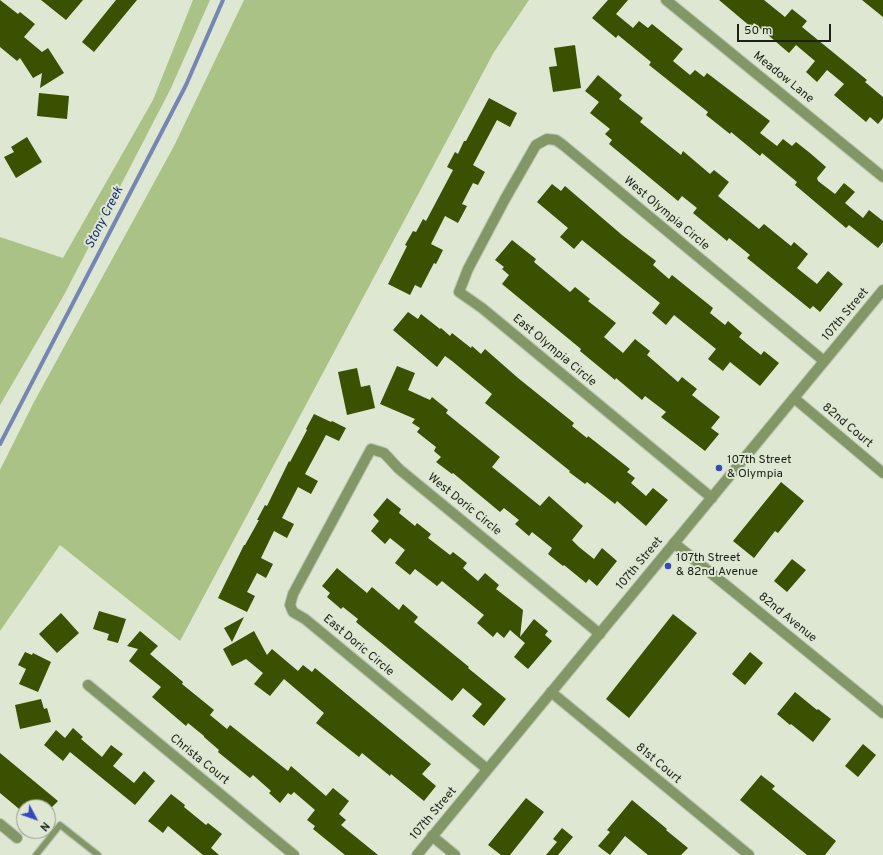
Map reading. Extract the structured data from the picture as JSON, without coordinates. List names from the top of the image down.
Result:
{
  "streets": {
    "street": [
      "Meadow Lane",
      "West Olympia Circle",
      "107th Street",
      "East Olympia Circle",
      "82nd Court",
      "West Doric Circle",
      "82nd Avenue",
      "East Doric Circle",
      "Christa Court",
      "81st Court"
    ]
  },
  "crossings": [
    ["West Olympia Circle", "107th Street"],
    ["West Olympia Circle", "East Olympia Circle"],
    ["107th Street", "East Olympia Circle"],
    ["107th Street", "82nd Court"],
    ["107th Street", "West Doric Circle"],
    ["107th Street", "82nd Avenue"],
    ["107th Street", "East Doric Circle"],
    ["107th Street", "81st Court"],
    ["West Doric Circle", "East Doric Circle"]
  ],
  "water": ["Stony Creek"],
  "places": ["107th Street & Olympia", "107th Street & 82nd Avenue"],
  "scale_bar": "50 m",
  "north": "bottom right"
}
